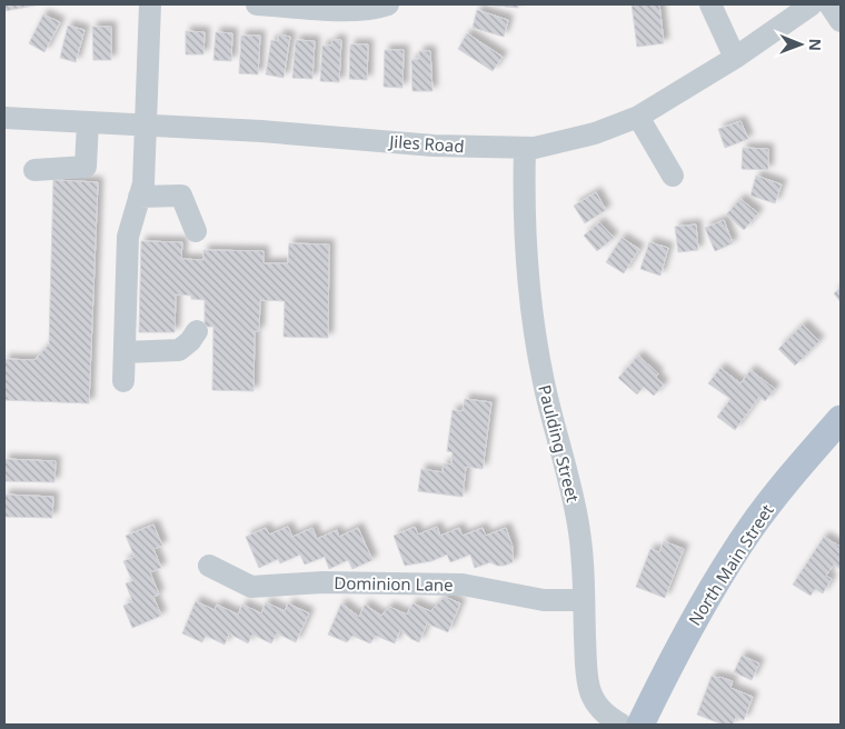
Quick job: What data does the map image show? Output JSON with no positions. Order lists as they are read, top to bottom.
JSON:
{
  "streets": {
    "main road": ["North Main Street"],
    "street": ["Jiles Road", "Paulding Street", "Dominion Lane"]
  },
  "crossings": [
    ["Jiles Road", "Paulding Street"],
    ["Paulding Street", "Dominion Lane"]
  ],
  "north": "right"
}
